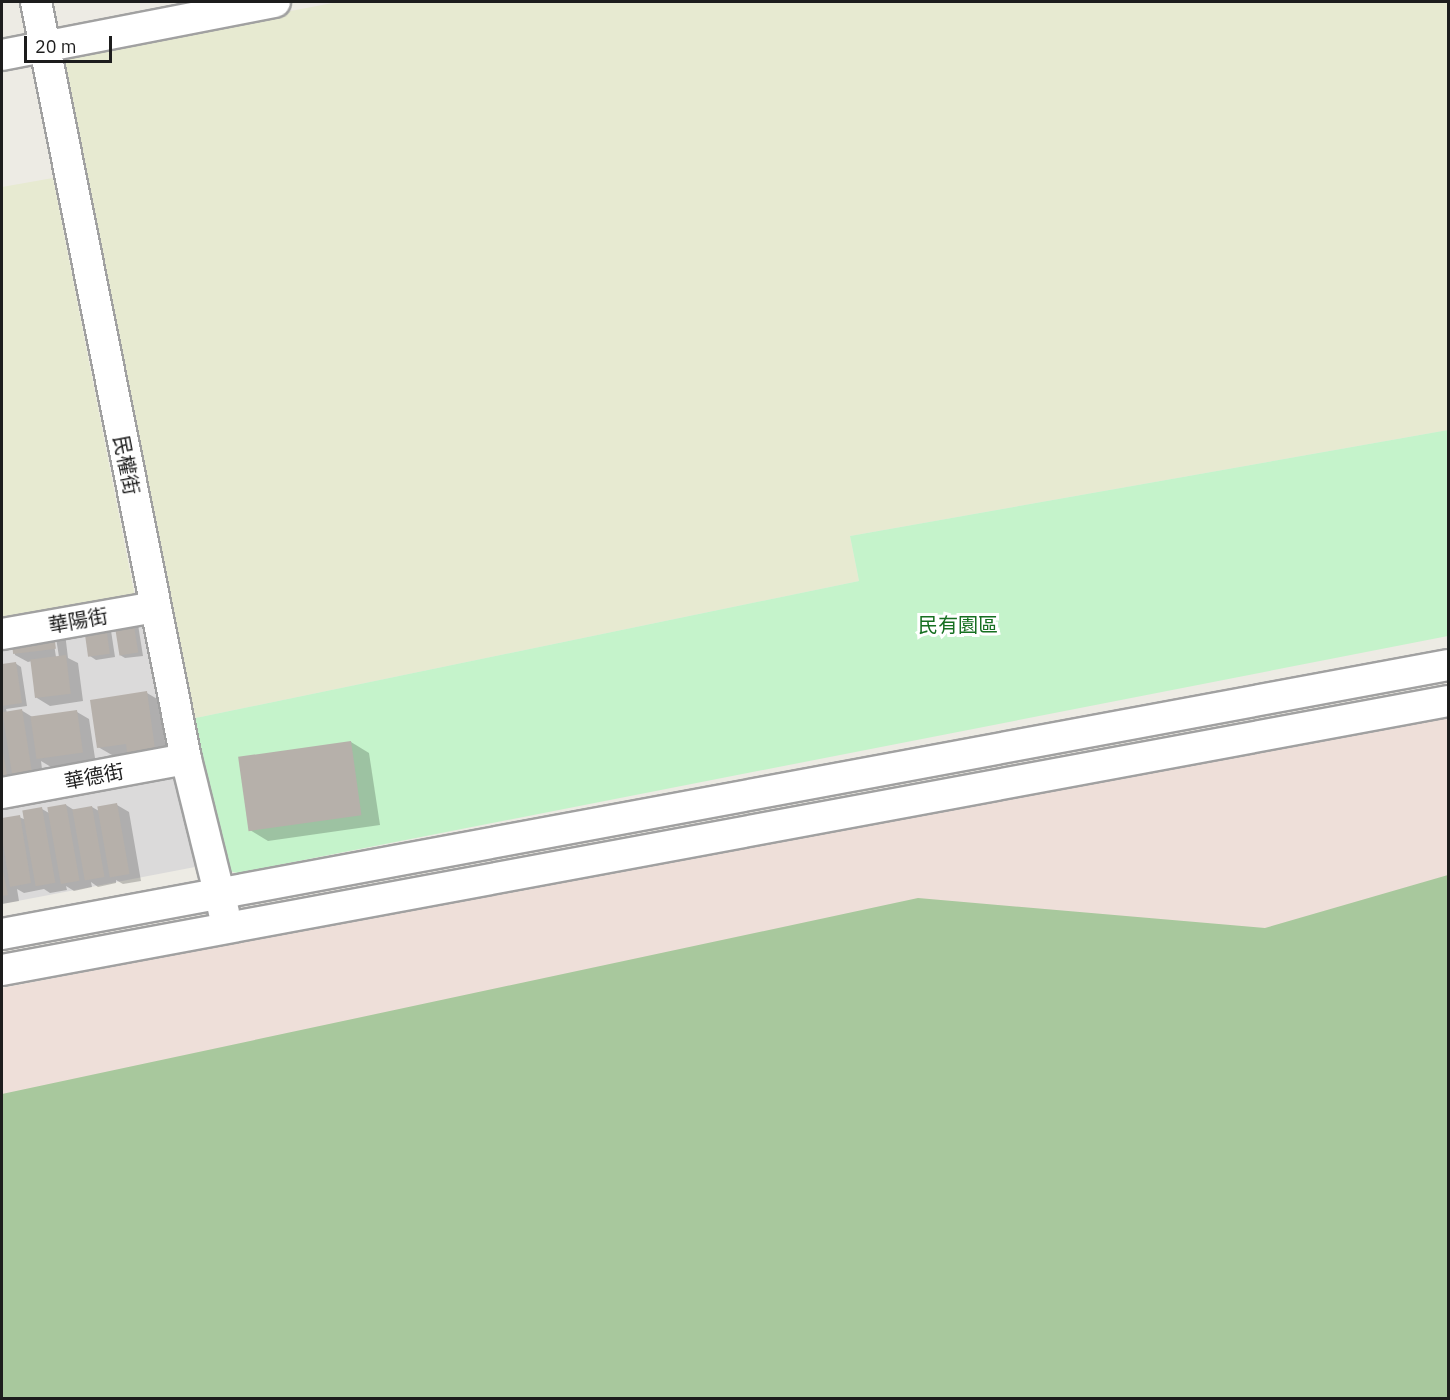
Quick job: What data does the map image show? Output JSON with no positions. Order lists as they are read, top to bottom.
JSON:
{
  "streets": {
    "street": ["民權街", "華陽街", "華德街"]
  },
  "crossings": [
    ["民權街", "華陽街"],
    ["民權街", "華德街"]
  ],
  "parks": ["民有園區"],
  "scale_bar": "20 m"
}
